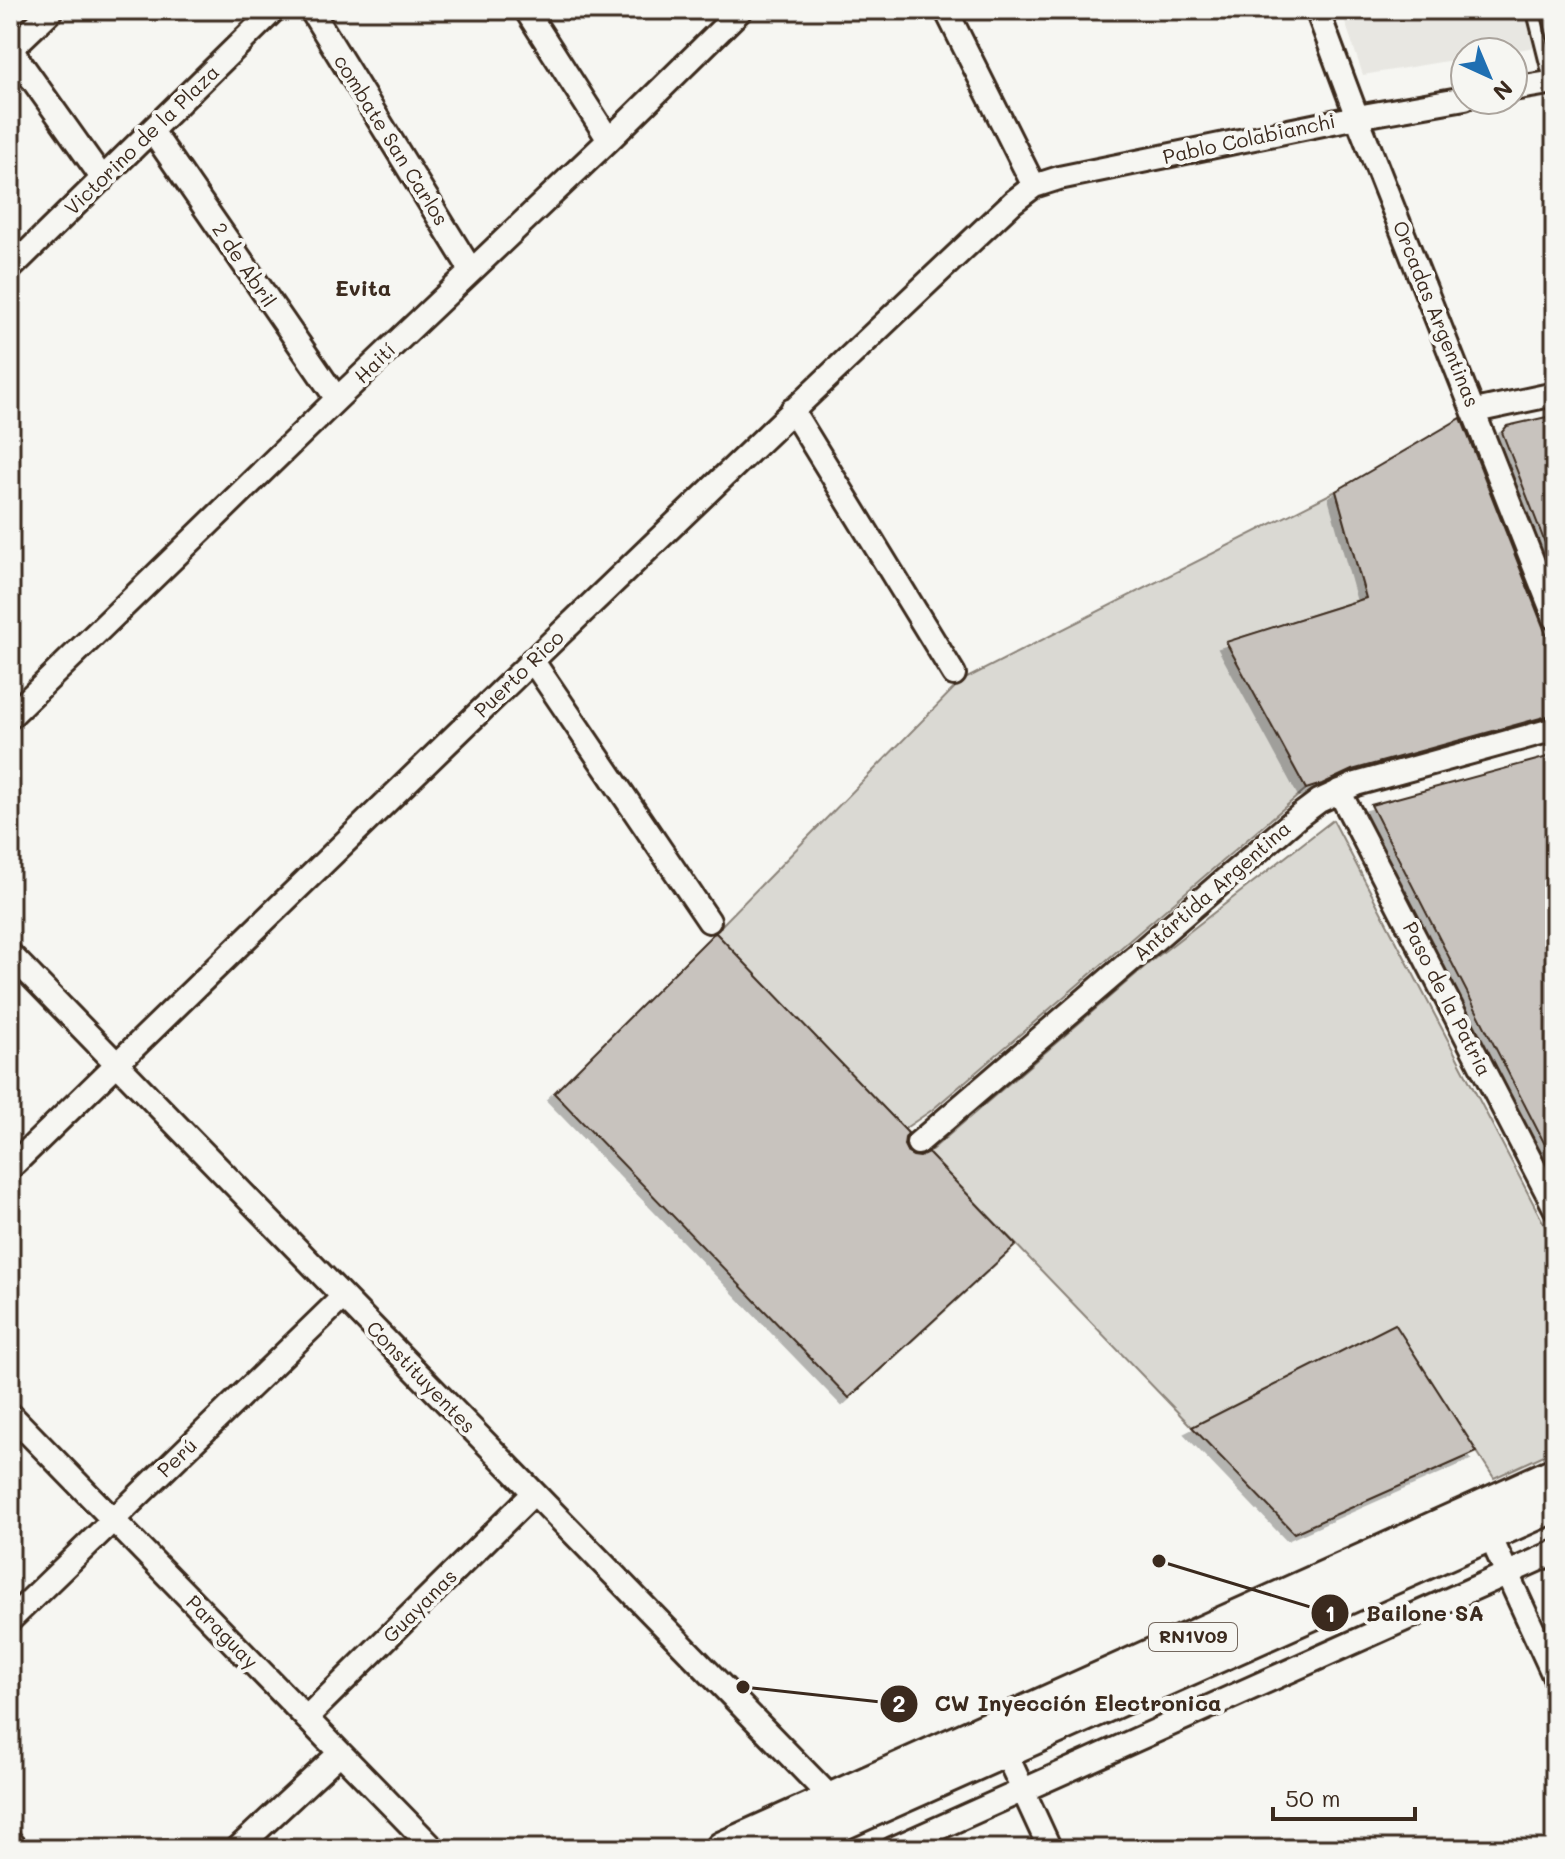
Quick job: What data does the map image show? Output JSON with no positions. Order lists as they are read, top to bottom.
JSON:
{
  "streets": {
    "main road": ["RN1V09"],
    "street": [
      "Pablo Colabianchi",
      "Victorino de la Plaza",
      "combate San Carlos",
      "2 de Abril",
      "Orcadas Argentinas",
      "Haití",
      "Puerto Rico",
      "Antártida Argentina",
      "Paso de la Patria",
      "Constituyentes",
      "Perú",
      "Guayanas",
      "Paraguay"
    ]
  },
  "crossings": [
    ["Pablo Colabianchi", "Orcadas Argentinas"],
    ["Pablo Colabianchi", "Puerto Rico"],
    ["Victorino de la Plaza", "2 de Abril"],
    ["combate San Carlos", "Haití"],
    ["2 de Abril", "Haití"],
    ["Puerto Rico", "Constituyentes"],
    ["Antártida Argentina", "Paso de la Patria"],
    ["Constituyentes", "Perú"],
    ["Constituyentes", "Guayanas"],
    ["Constituyentes", "RN1V09"],
    ["Perú", "Paraguay"],
    ["Guayanas", "Paraguay"]
  ],
  "districts": ["Evita"],
  "places": ["Bailone SA", "CW Inyección Electronica"],
  "scale_bar": "50 m",
  "north": "bottom right"
}
